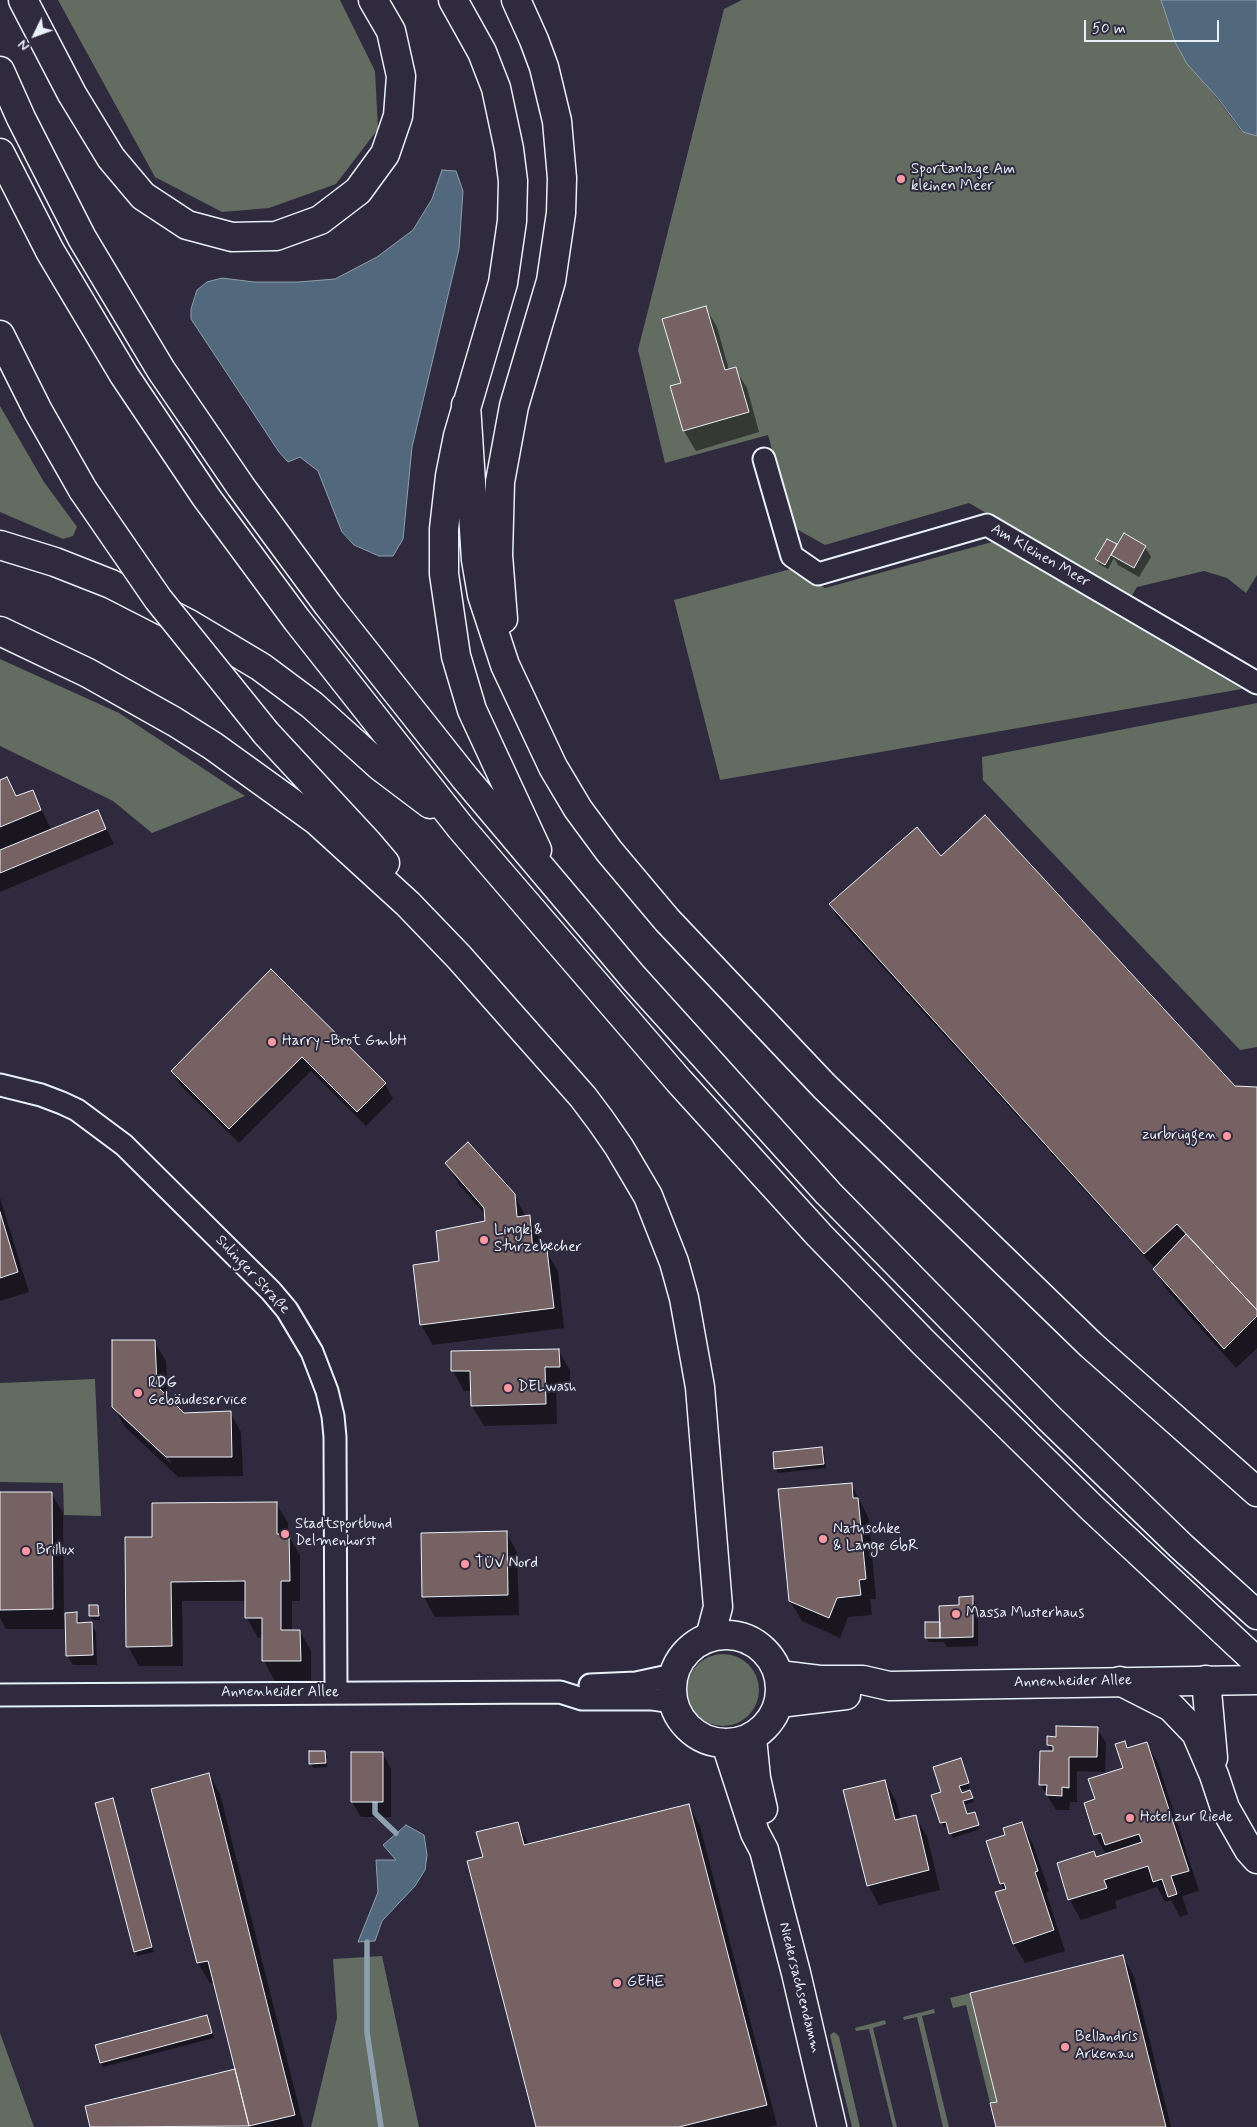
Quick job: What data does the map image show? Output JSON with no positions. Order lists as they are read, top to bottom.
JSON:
{
  "streets": {
    "main road": ["Annenheider Allee", "Niedersachsendamm"],
    "street": ["Am Kleinen Meer", "Sulinger Straße"]
  },
  "crossings": [
    ["Sulinger Straße", "Annenheider Allee"],
    ["Annenheider Allee", "Niedersachsendamm"]
  ],
  "places": [
    "Sportanlage Am kleinen Meer",
    "Harry -Brot GmbH",
    "zurbrüggen",
    "Lingk & Sturzebecher",
    "DELwash",
    "RDG Gebäudeservice",
    "Stadtsportbund Delmenhorst",
    "Natuschke & Lange GbR",
    "Brillux",
    "TÜV Nord",
    "Massa Musterhaus",
    "Hotel zur Riede",
    "GEHE",
    "Bellandris Arkenau"
  ],
  "scale_bar": "50 m",
  "north": "bottom left"
}
